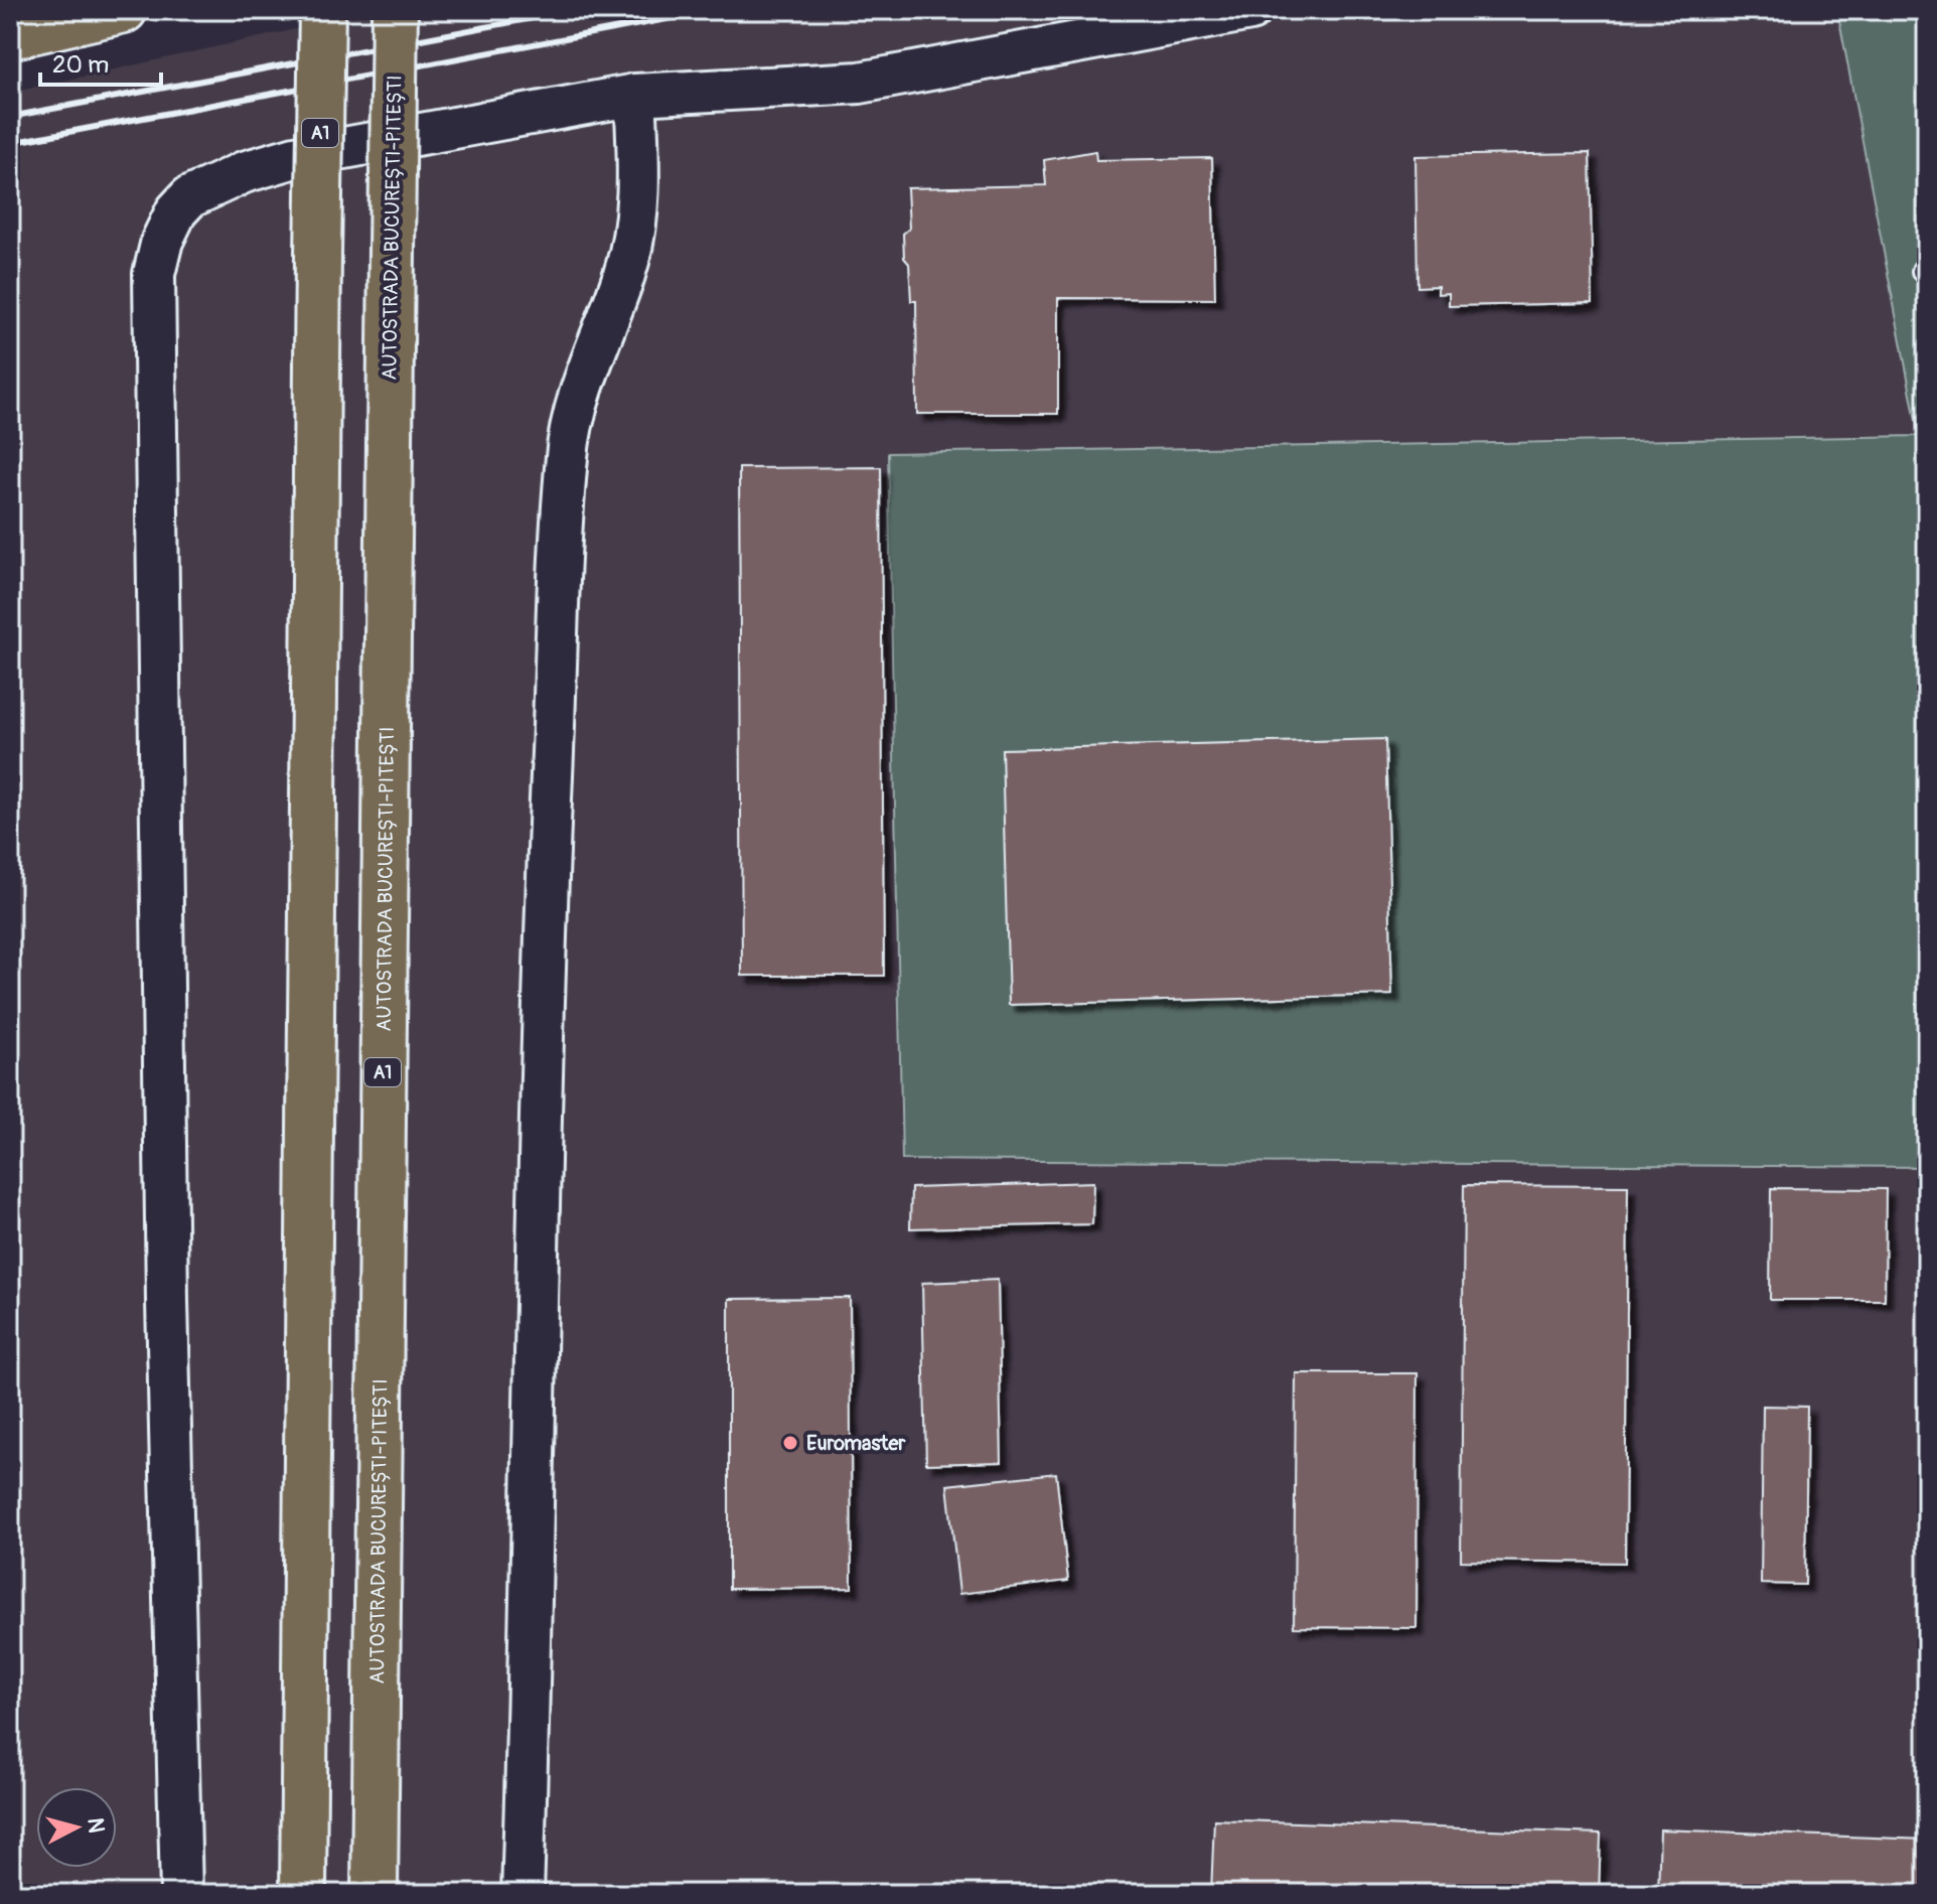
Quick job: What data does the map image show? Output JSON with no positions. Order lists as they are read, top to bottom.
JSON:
{
  "streets": {
    "main road": ["A1", "AUTOSTRADA BUCUREȘTI-PITEȘTI"]
  },
  "places": ["Euromaster"],
  "scale_bar": "20 m",
  "north": "right"
}
